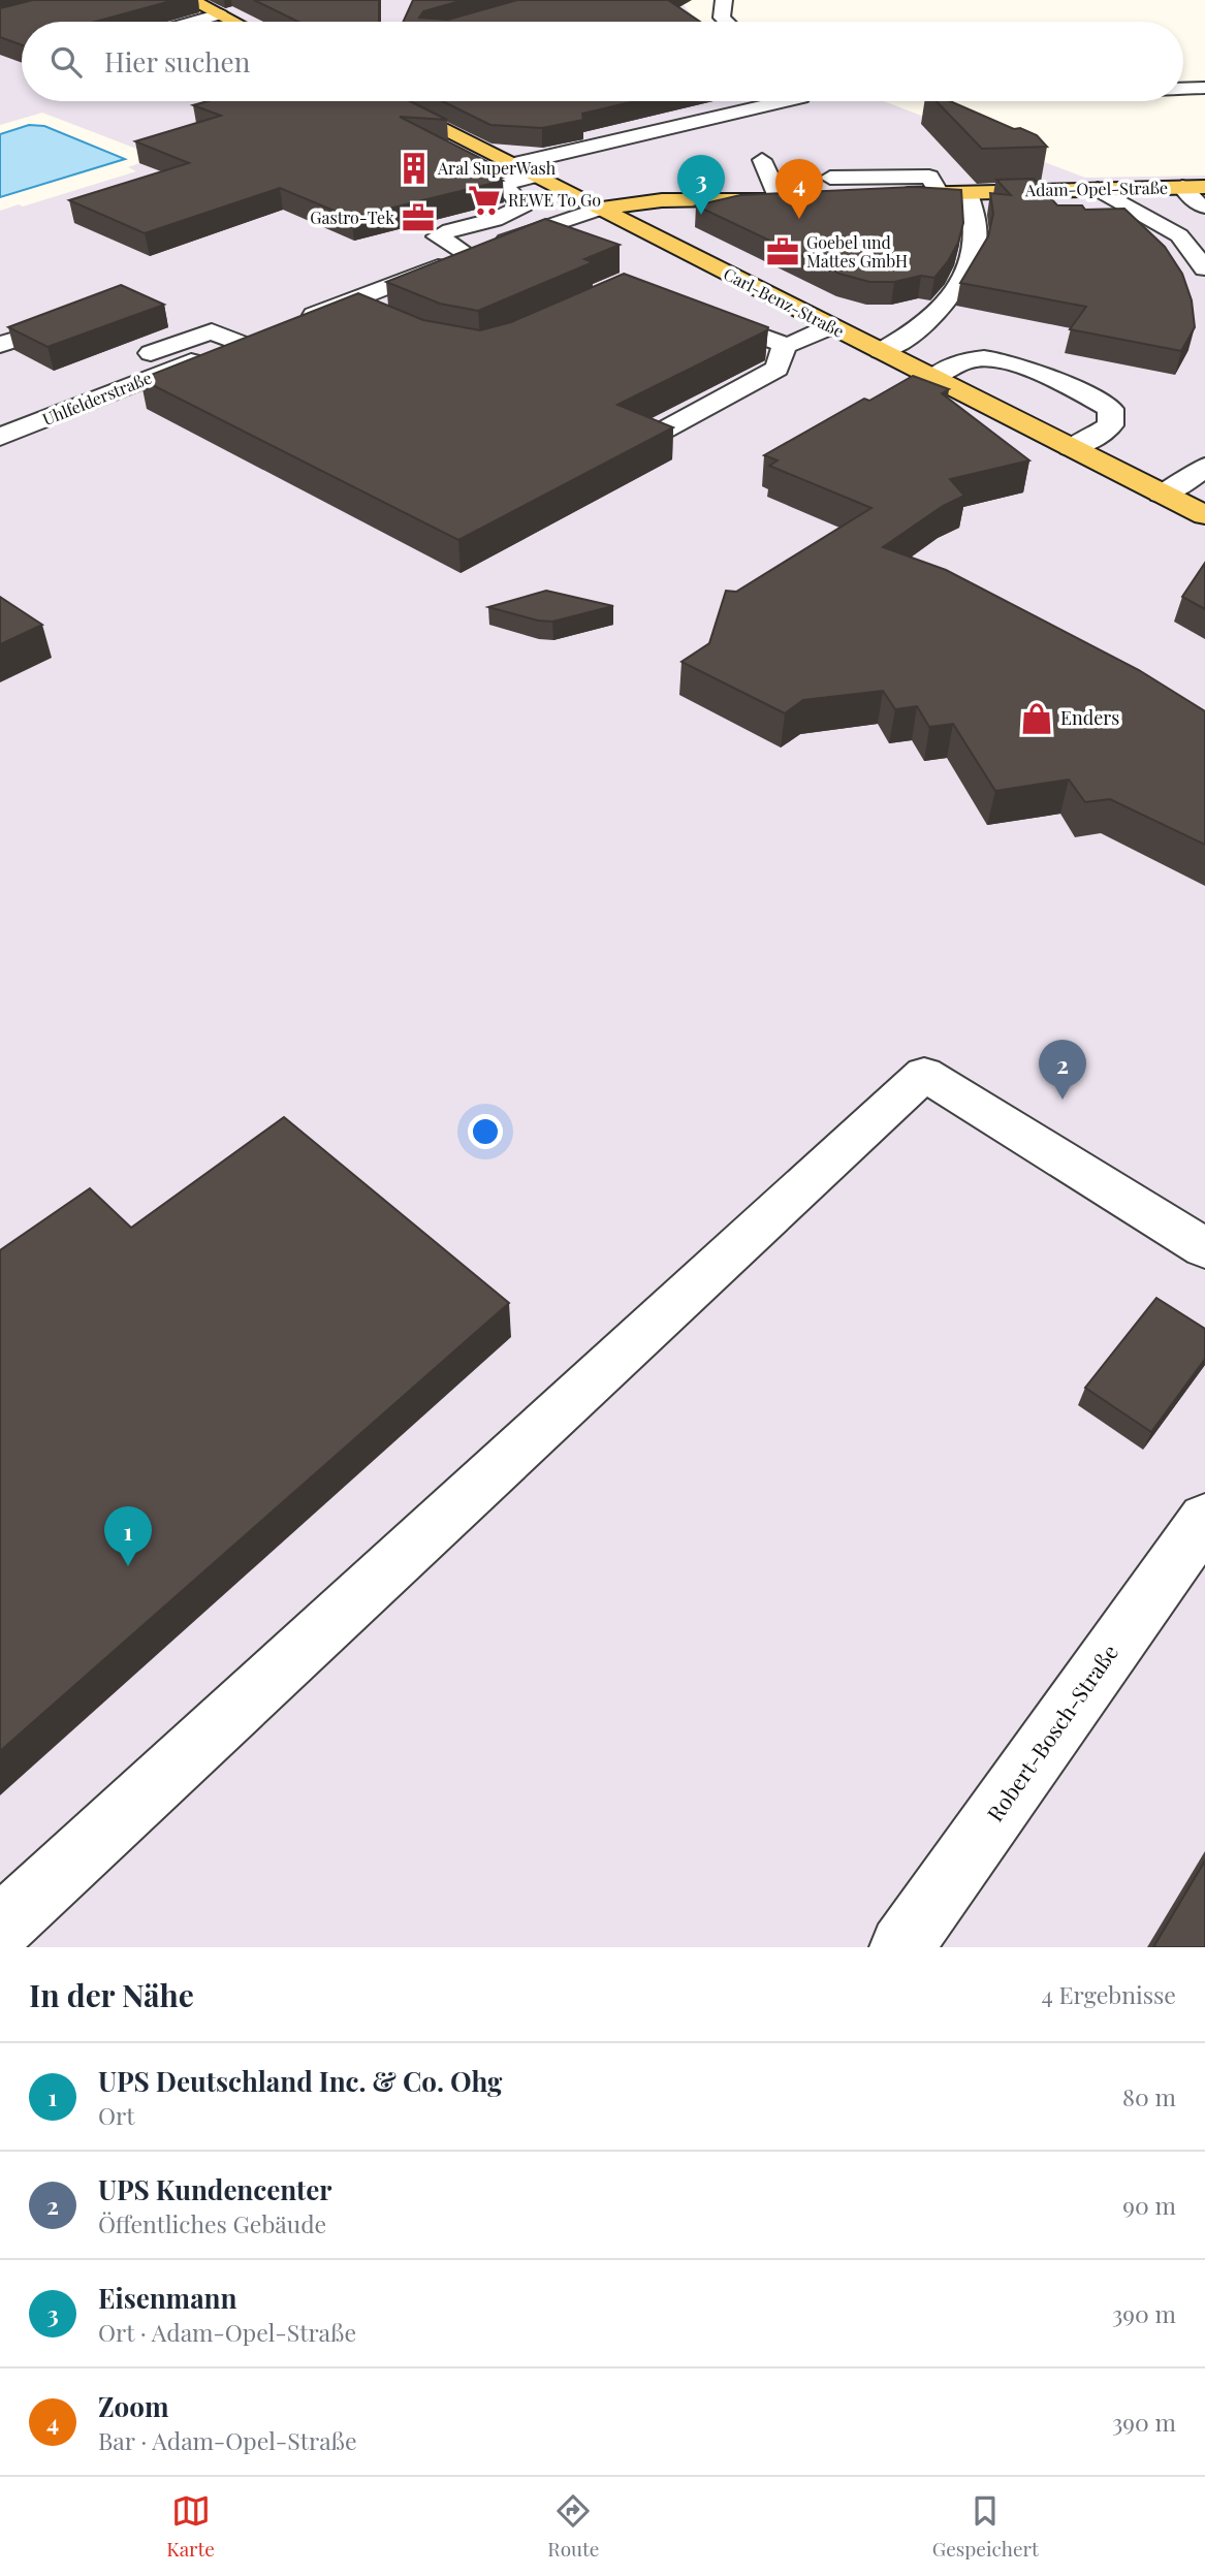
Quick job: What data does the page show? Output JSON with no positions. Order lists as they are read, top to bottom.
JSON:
{
  "streets": {
    "main road": ["Adam-Opel-Straße", "Carl-Benz-Straße"],
    "street": ["Uhlfelderstraße", "Robert-Bosch-Straße"]
  },
  "crossings": [
    ["Adam-Opel-Straße", "Carl-Benz-Straße"]
  ],
  "places": {
    "building": ["Aral SuperWash"],
    "supermarket": ["REWE To Go"],
    "office": ["Gastro-Tek", "Goebel und Mattes GmbH"],
    "shop": ["Enders"]
  },
  "page": {
    "search": "Hier suchen",
    "pins": [
      "3",
      "4",
      "2",
      "1"
    ],
    "heading": ["In der Nähe", "4 Ergebnisse"],
    "list": [
      {
        "mark": "1",
        "name": "UPS Deutschland Inc. & Co. Ohg",
        "note": "Ort",
        "value": "80 m"
      },
      {
        "mark": "2",
        "name": "UPS Kundencenter",
        "note": "Öffentliches Gebäude",
        "value": "90 m"
      },
      {
        "mark": "3",
        "name": "Eisenmann",
        "note": "Ort · Adam-Opel-Straße",
        "value": "390 m"
      },
      {
        "mark": "4",
        "name": "Zoom",
        "note": "Bar · Adam-Opel-Straße",
        "value": "390 m"
      }
    ],
    "nav": ["Karte", "Route", "Gespeichert"]
  }
}
